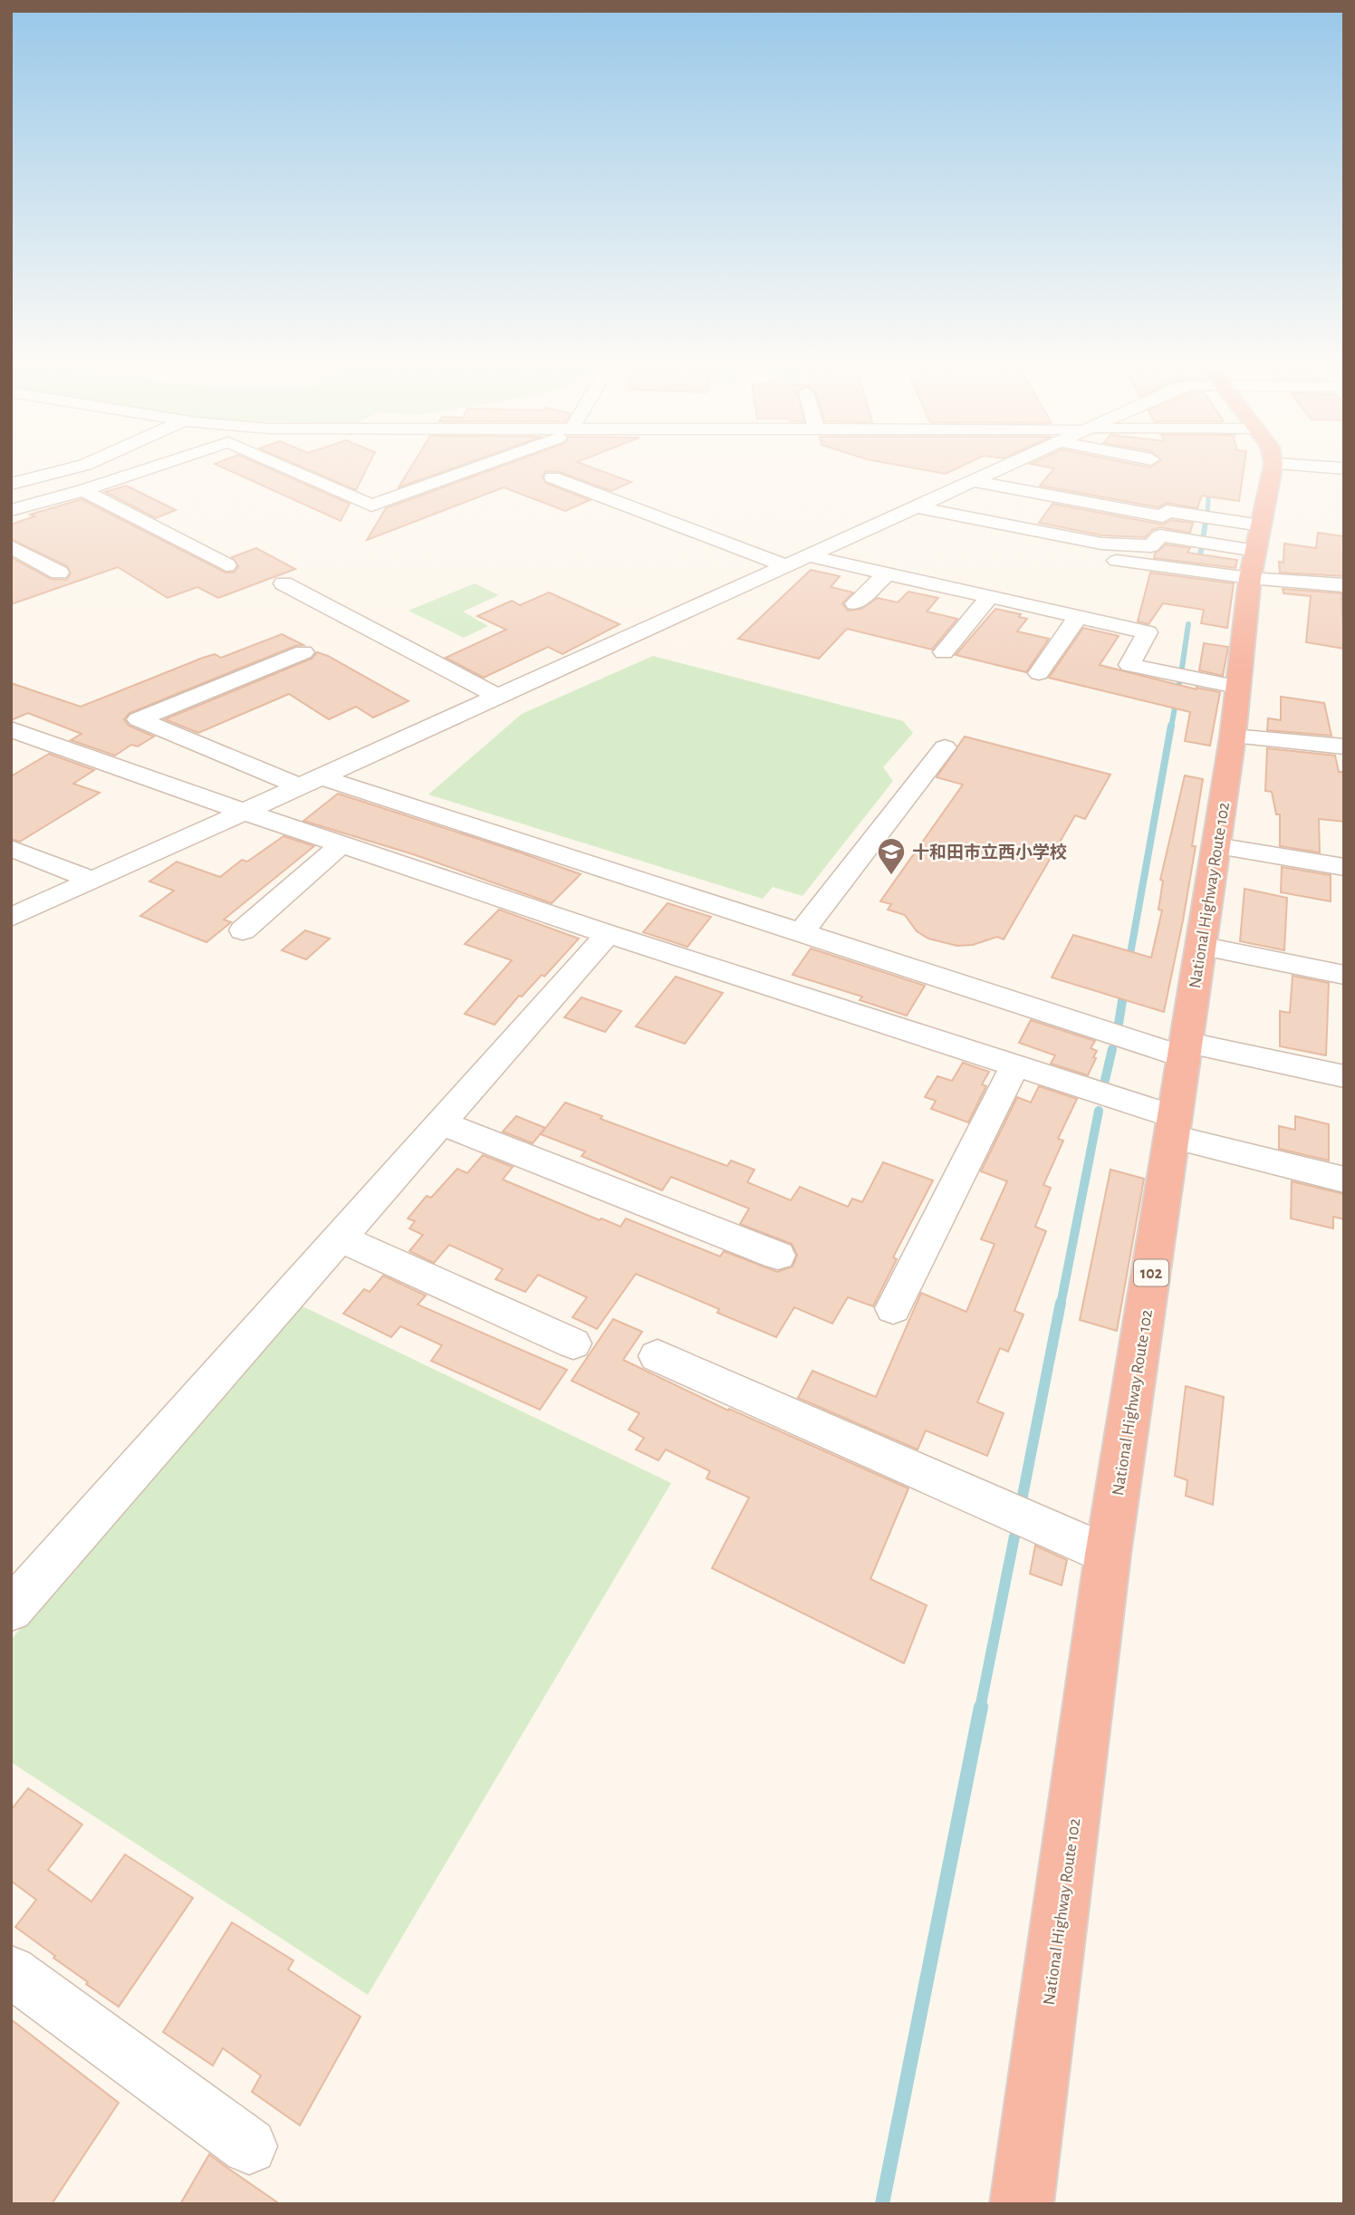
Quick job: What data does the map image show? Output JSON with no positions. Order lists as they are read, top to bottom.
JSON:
{
  "streets": {
    "highway": ["National Highway Route 102", "102"]
  },
  "places": {
    "school or university": ["十和田市立西小学校"]
  }
}
